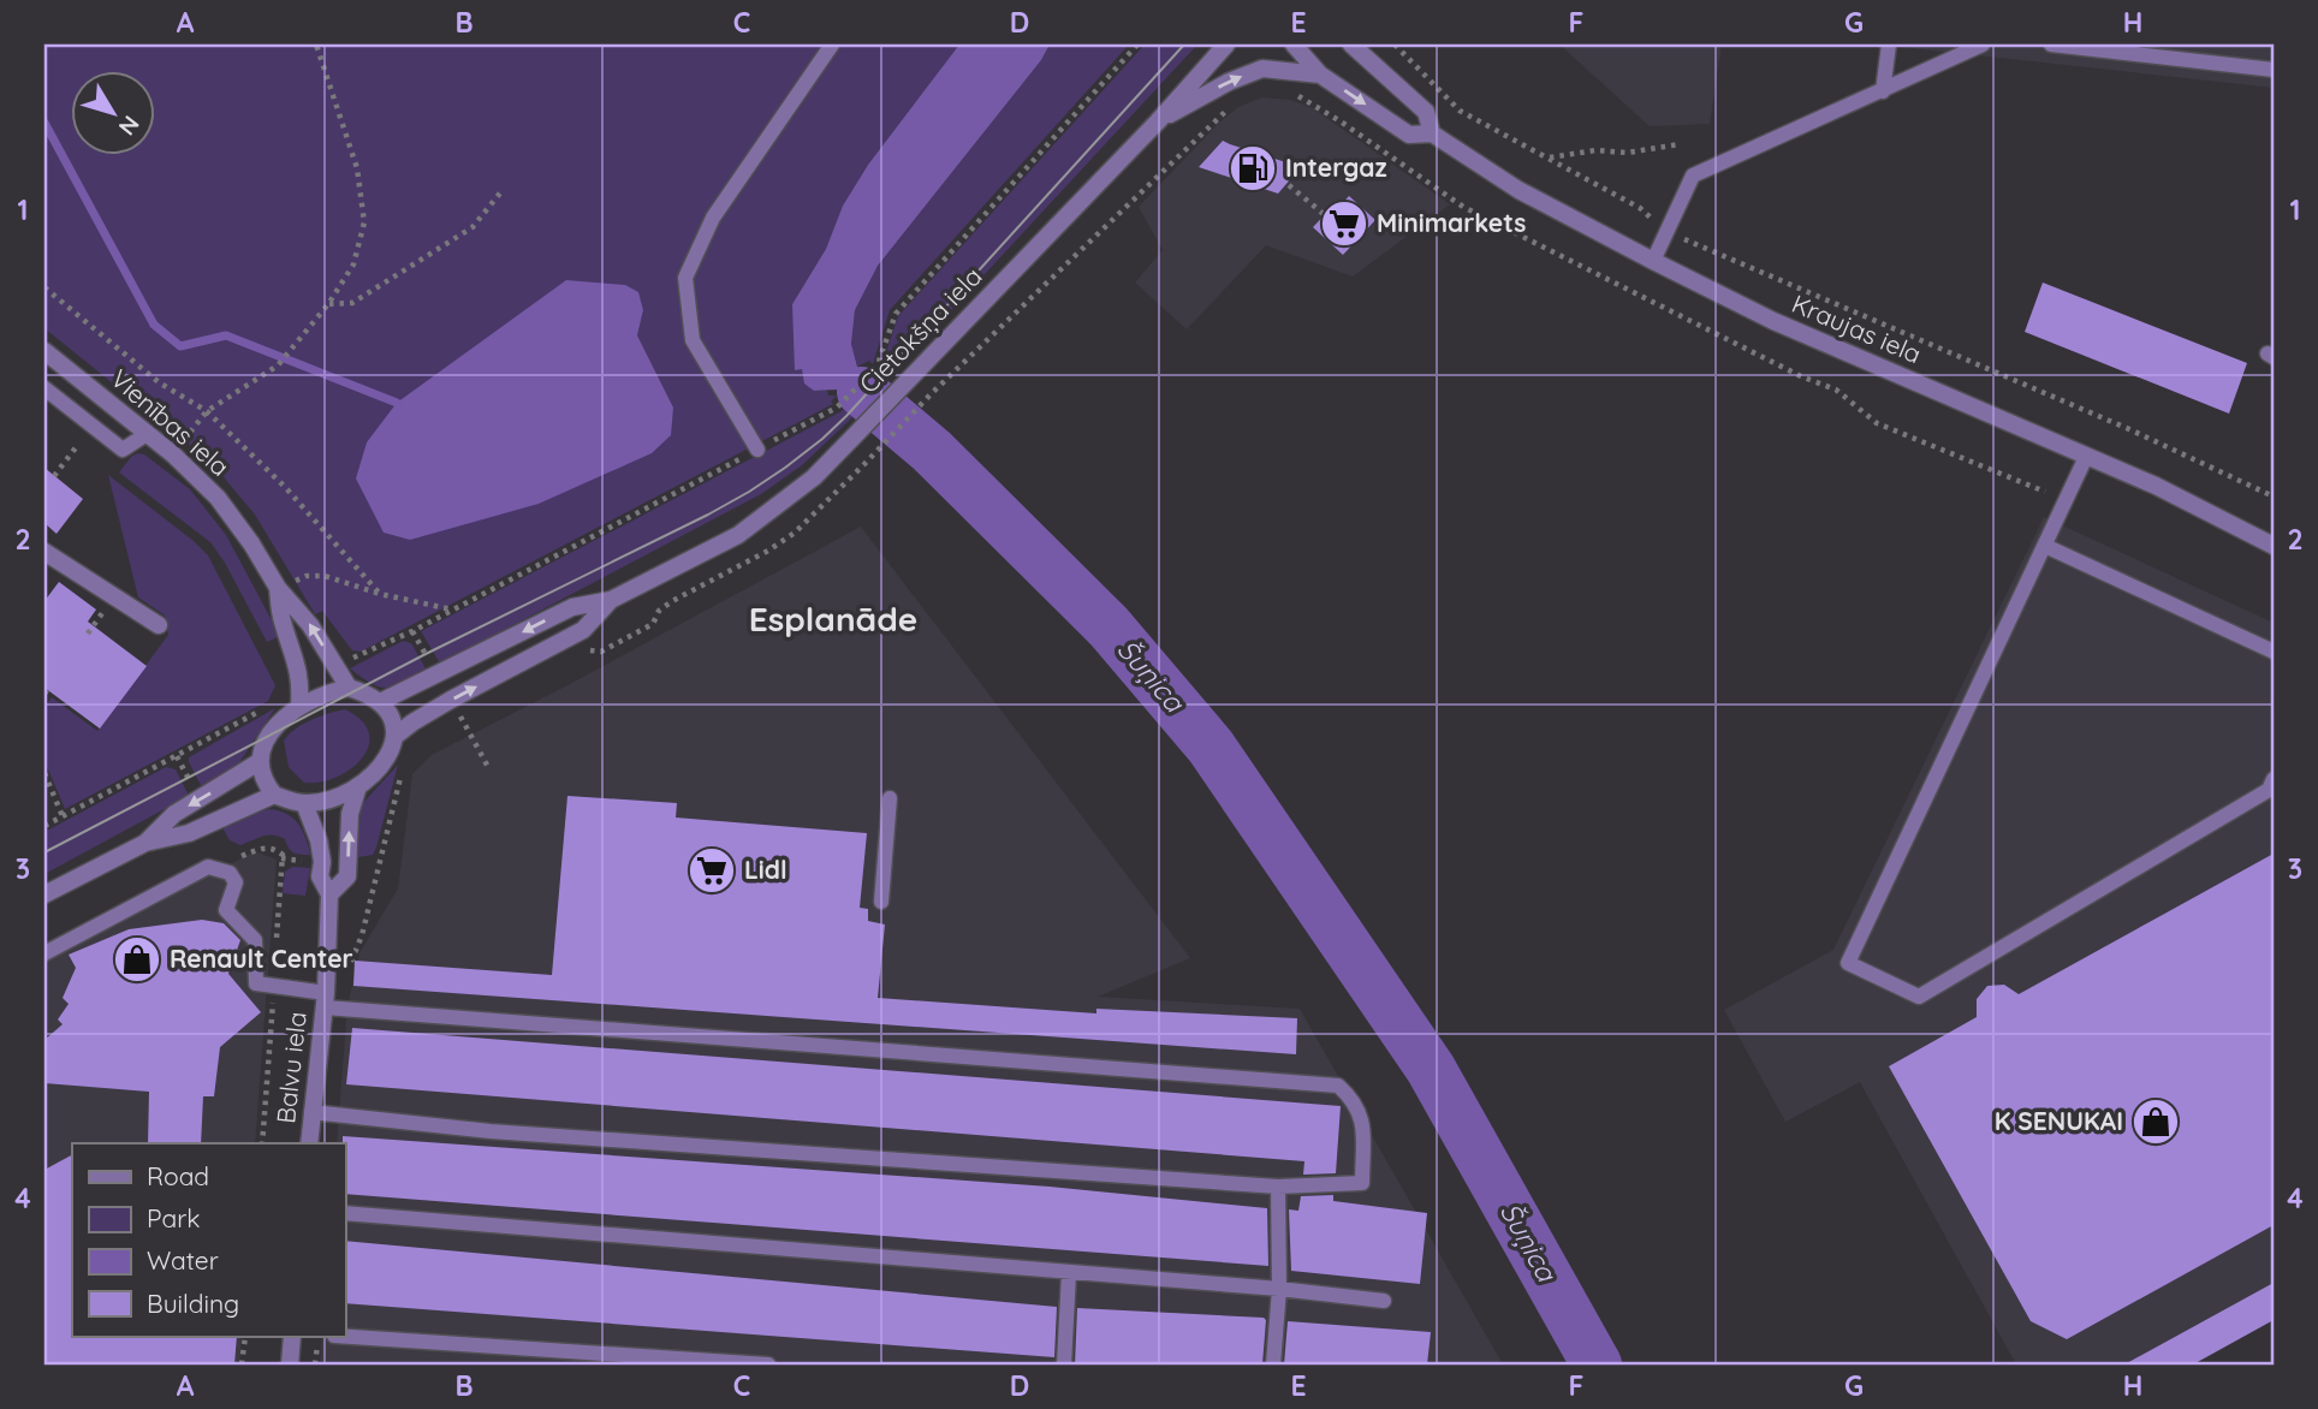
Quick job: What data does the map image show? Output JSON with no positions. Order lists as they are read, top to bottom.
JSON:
{
  "streets": {
    "street": [
      "Kraujas iela",
      "Cietokšņa iela",
      "Vienības iela",
      "Balvu iela"
    ]
  },
  "crossings": [
    ["Cietokšņa iela", "Vienības iela"],
    ["Cietokšņa iela", "Balvu iela"],
    ["Vienības iela", "Balvu iela"]
  ],
  "districts": ["Esplanāde"],
  "water": ["Šuņica"],
  "places": {
    "fuel station": ["Intergaz"],
    "supermarket": ["Minimarkets", "Lidl"],
    "shop": ["Renault Center", "K SENUKAI"]
  },
  "legend": [
    "Road",
    "Park",
    "Water",
    "Building"
  ],
  "north": "bottom right",
  "grid": {
    "columns": [
      "A",
      "B",
      "C",
      "D",
      "E",
      "F",
      "G",
      "H"
    ],
    "rows": [
      "1",
      "2",
      "3",
      "4"
    ]
  }
}
